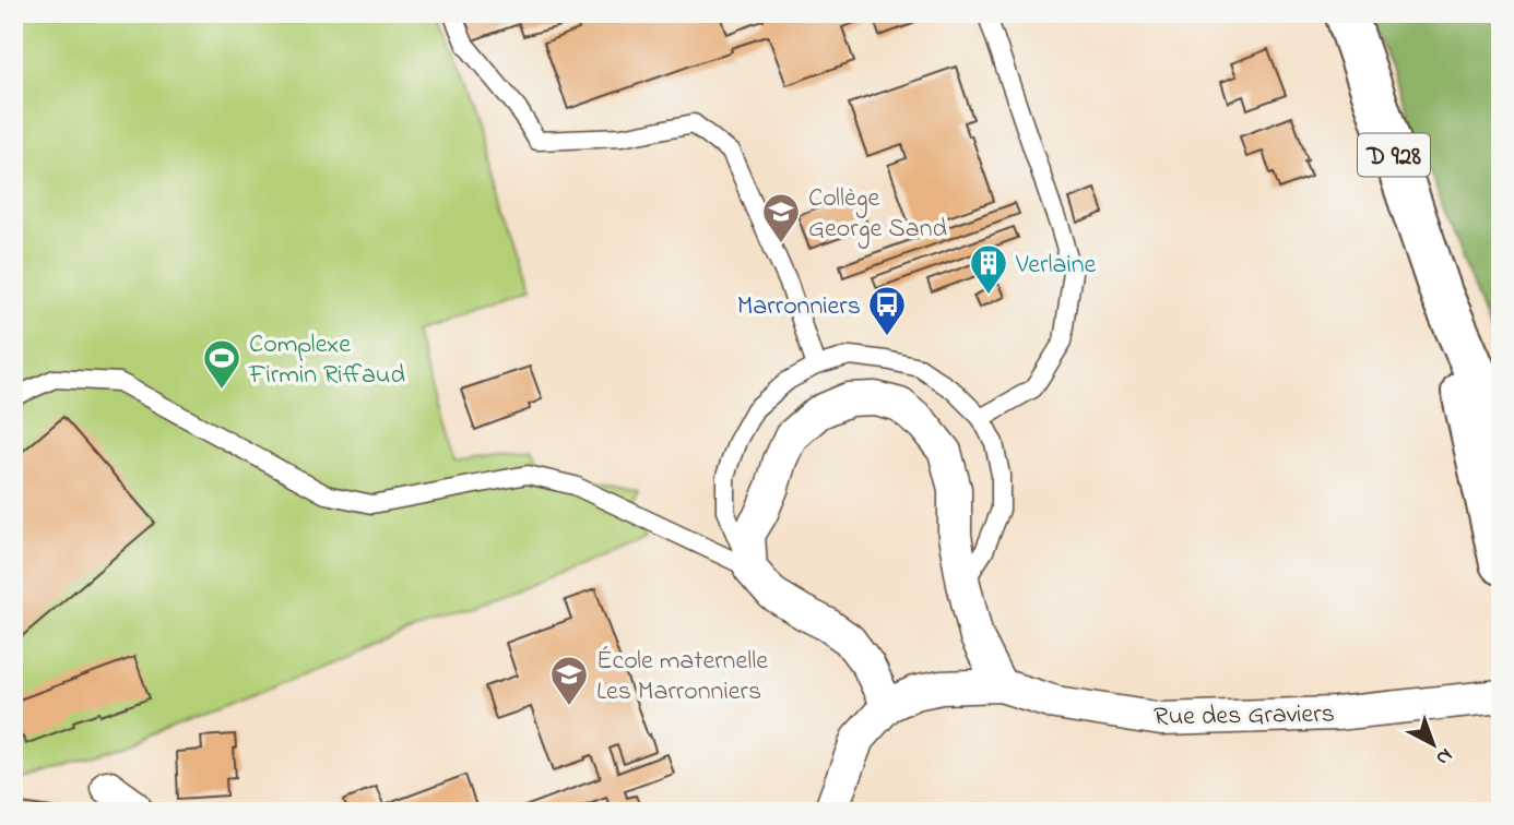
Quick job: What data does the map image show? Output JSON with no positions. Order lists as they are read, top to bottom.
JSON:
{
  "streets": {
    "main road": ["D 928"],
    "street": ["Rue des Graviers"]
  },
  "places": {
    "school or university": ["Collège George Sand", "École maternelle Les Marronniers"],
    "building": ["Verlaine"],
    "bus stop": ["Marronniers"],
    "sports": ["Complexe Firmin Riffaud"]
  },
  "north": "bottom right"
}
